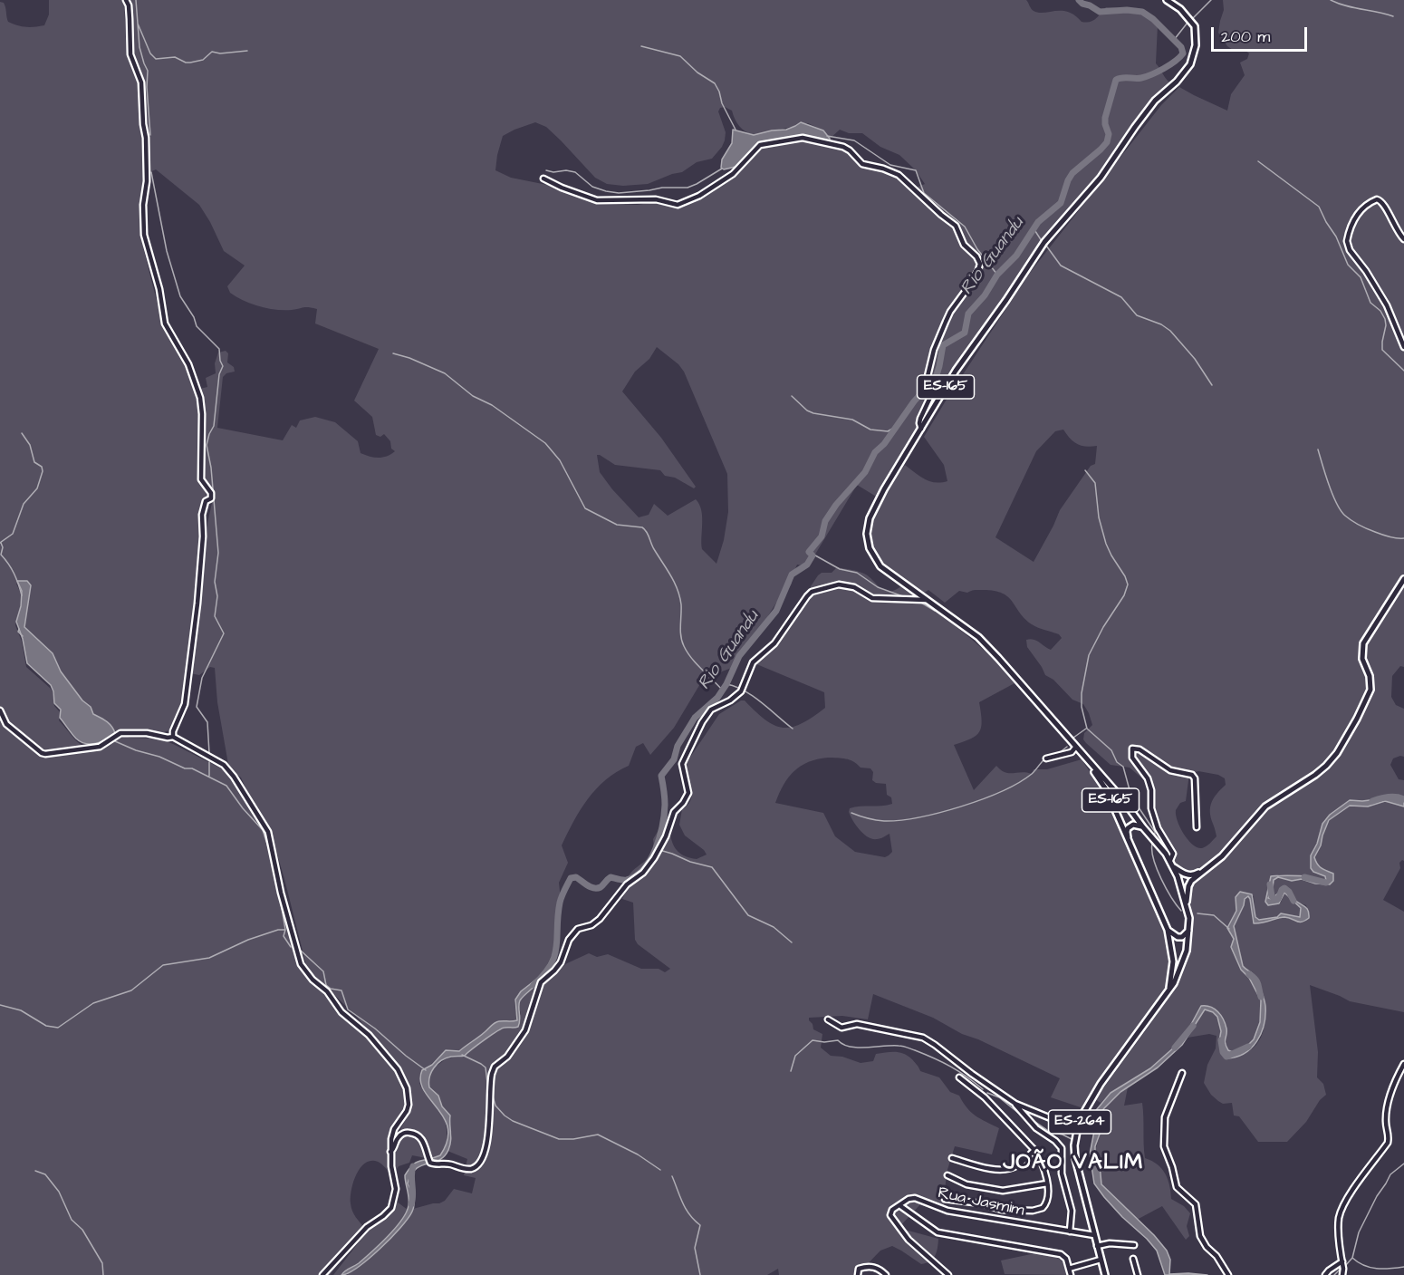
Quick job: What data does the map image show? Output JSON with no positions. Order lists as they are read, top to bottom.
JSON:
{
  "streets": {
    "main road": ["ES-165", "ES-264"],
    "street": ["Rua Jasmim"]
  },
  "crossings": [
    ["ES-165", "ES-264"],
    ["ES-264", "Rua Jasmim"]
  ],
  "districts": ["JOÃO VALIM"],
  "water": ["Rio Guandu"],
  "scale_bar": "200 m"
}
